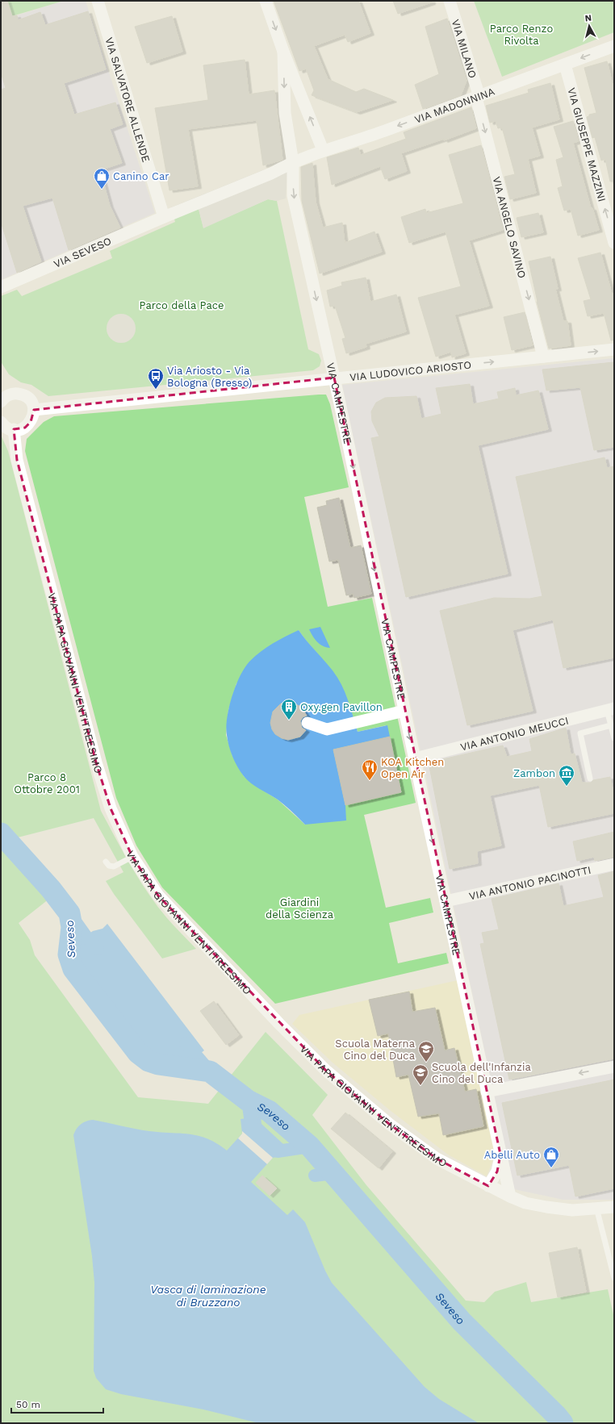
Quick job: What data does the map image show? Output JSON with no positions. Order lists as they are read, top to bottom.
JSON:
{
  "streets": {
    "street": [
      "VIA MILANO",
      "VIA SALVATORE ALLENDE",
      "VIA MADONNINA",
      "VIA GIUSEPPE MAZZINI",
      "VIA ANGELO SAVINO",
      "VIA SEVESO",
      "VIA LUDOVICO ARIOSTO",
      "VIA CAMPESTRE",
      "VIA PAPA GIOVANNI VENTITREESIMO",
      "VIA ANTONIO MEUCCI",
      "VIA ANTONIO PACINOTTI"
    ]
  },
  "crossings": [
    ["VIA MILANO", "VIA MADONNINA"],
    ["VIA MILANO", "VIA ANGELO SAVINO"],
    ["VIA SALVATORE ALLENDE", "VIA SEVESO"],
    ["VIA MADONNINA", "VIA GIUSEPPE MAZZINI"],
    ["VIA MADONNINA", "VIA ANGELO SAVINO"],
    ["VIA MADONNINA", "VIA SEVESO"],
    ["VIA MADONNINA", "VIA CAMPESTRE"],
    ["VIA ANGELO SAVINO", "VIA LUDOVICO ARIOSTO"],
    ["VIA SEVESO", "VIA CAMPESTRE"],
    ["VIA LUDOVICO ARIOSTO", "VIA CAMPESTRE"],
    ["VIA CAMPESTRE", "VIA PAPA GIOVANNI VENTITREESIMO"],
    ["VIA CAMPESTRE", "VIA ANTONIO MEUCCI"],
    ["VIA CAMPESTRE", "VIA ANTONIO PACINOTTI"]
  ],
  "one_way": [
    "VIA MADONNINA",
    "VIA GIUSEPPE MAZZINI",
    "VIA ANGELO SAVINO",
    "VIA LUDOVICO ARIOSTO",
    "VIA CAMPESTRE"
  ],
  "water": ["Seveso", "Vasca di laminazione di Bruzzano"],
  "parks": [
    "Parco Renzo Rivolta",
    "Parco della Pace",
    "Parco 8 Ottobre 2001",
    "Giardini della Scienza"
  ],
  "places": {
    "shop": ["Canino Car", "Abelli Auto"],
    "bus stop": ["Via Ariosto - Via Bologna (Bresso)"],
    "building": ["Oxy.gen Pavillon"],
    "restaurant": ["KOA Kitchen Open Air"],
    "museum": ["Zambon"],
    "school or university": ["Scuola Materna Cino del Duca", "Scuola dell'Infanzia Cino del Duca"]
  },
  "scale_bar": "50 m",
  "north": "top"
}
